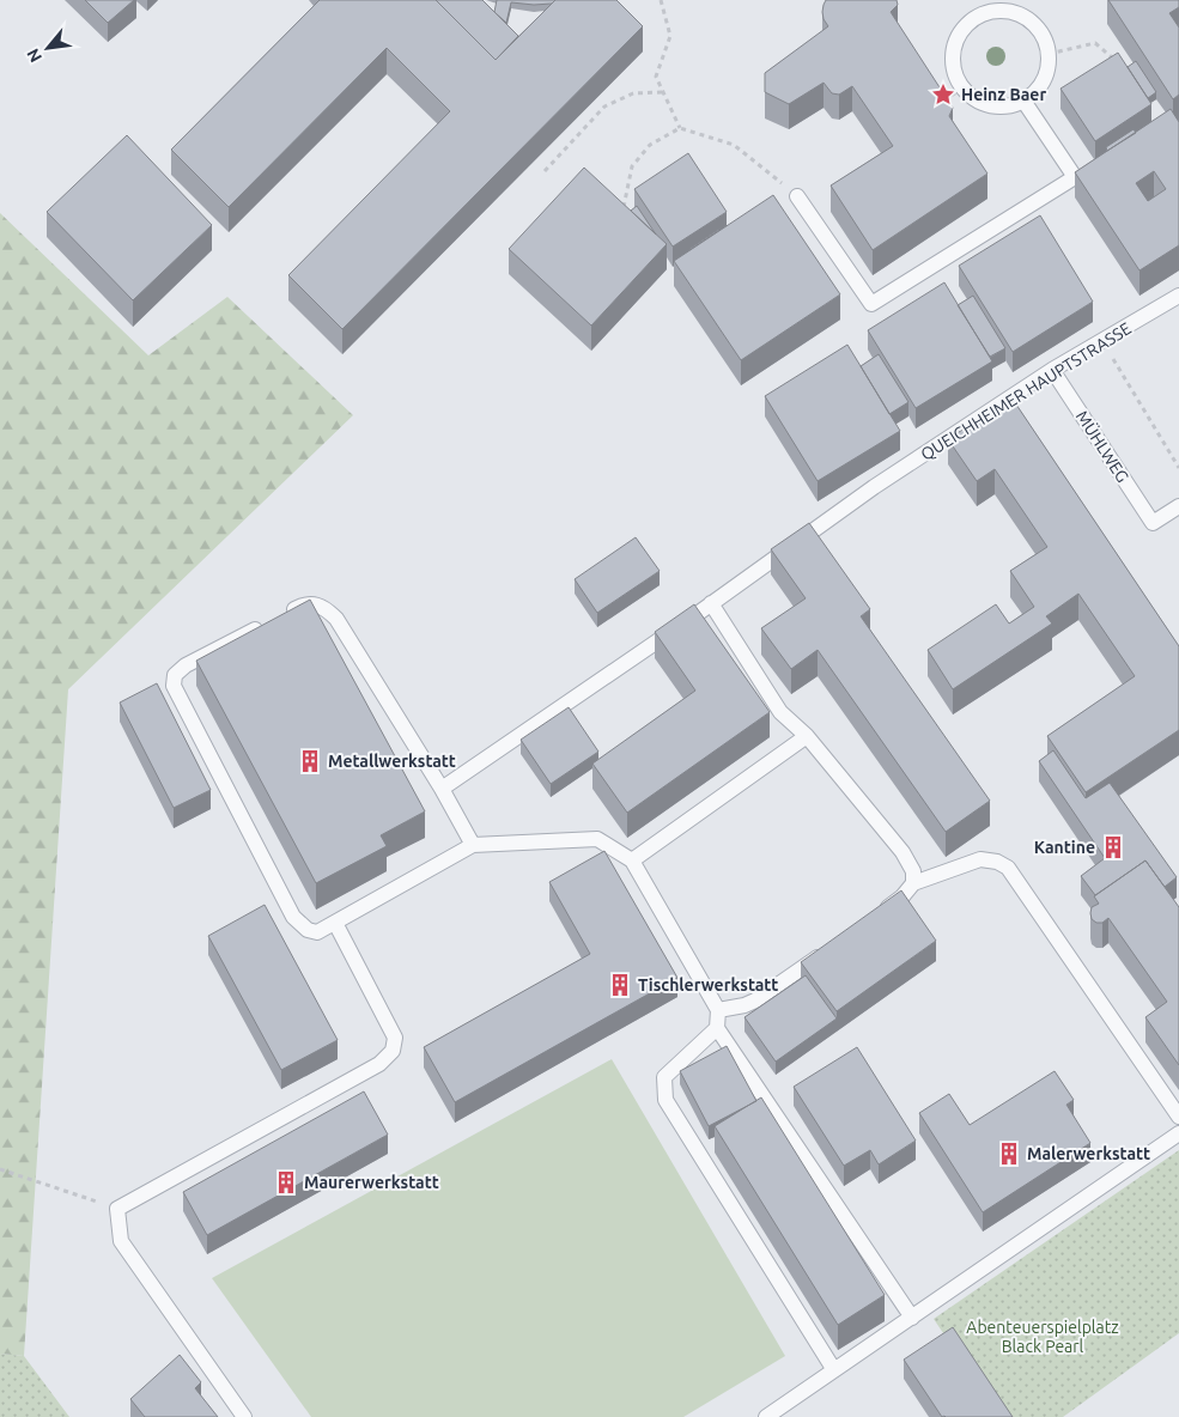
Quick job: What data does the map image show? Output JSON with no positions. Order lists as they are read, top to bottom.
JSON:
{
  "streets": {
    "lane": ["QUEICHHEIMER HAUPTSTRASSE", "MÜHLWEG"]
  },
  "crossings": [
    ["QUEICHHEIMER HAUPTSTRASSE", "MÜHLWEG"]
  ],
  "parks": ["Abenteuerspielplatz Black Pearl"],
  "places": {
    "place": ["Heinz Baer"],
    "building": [
      "Metallwerkstatt",
      "Kantine",
      "Tischlerwerkstatt",
      "Malerwerkstatt",
      "Maurerwerkstatt"
    ]
  },
  "north": "bottom left"
}
